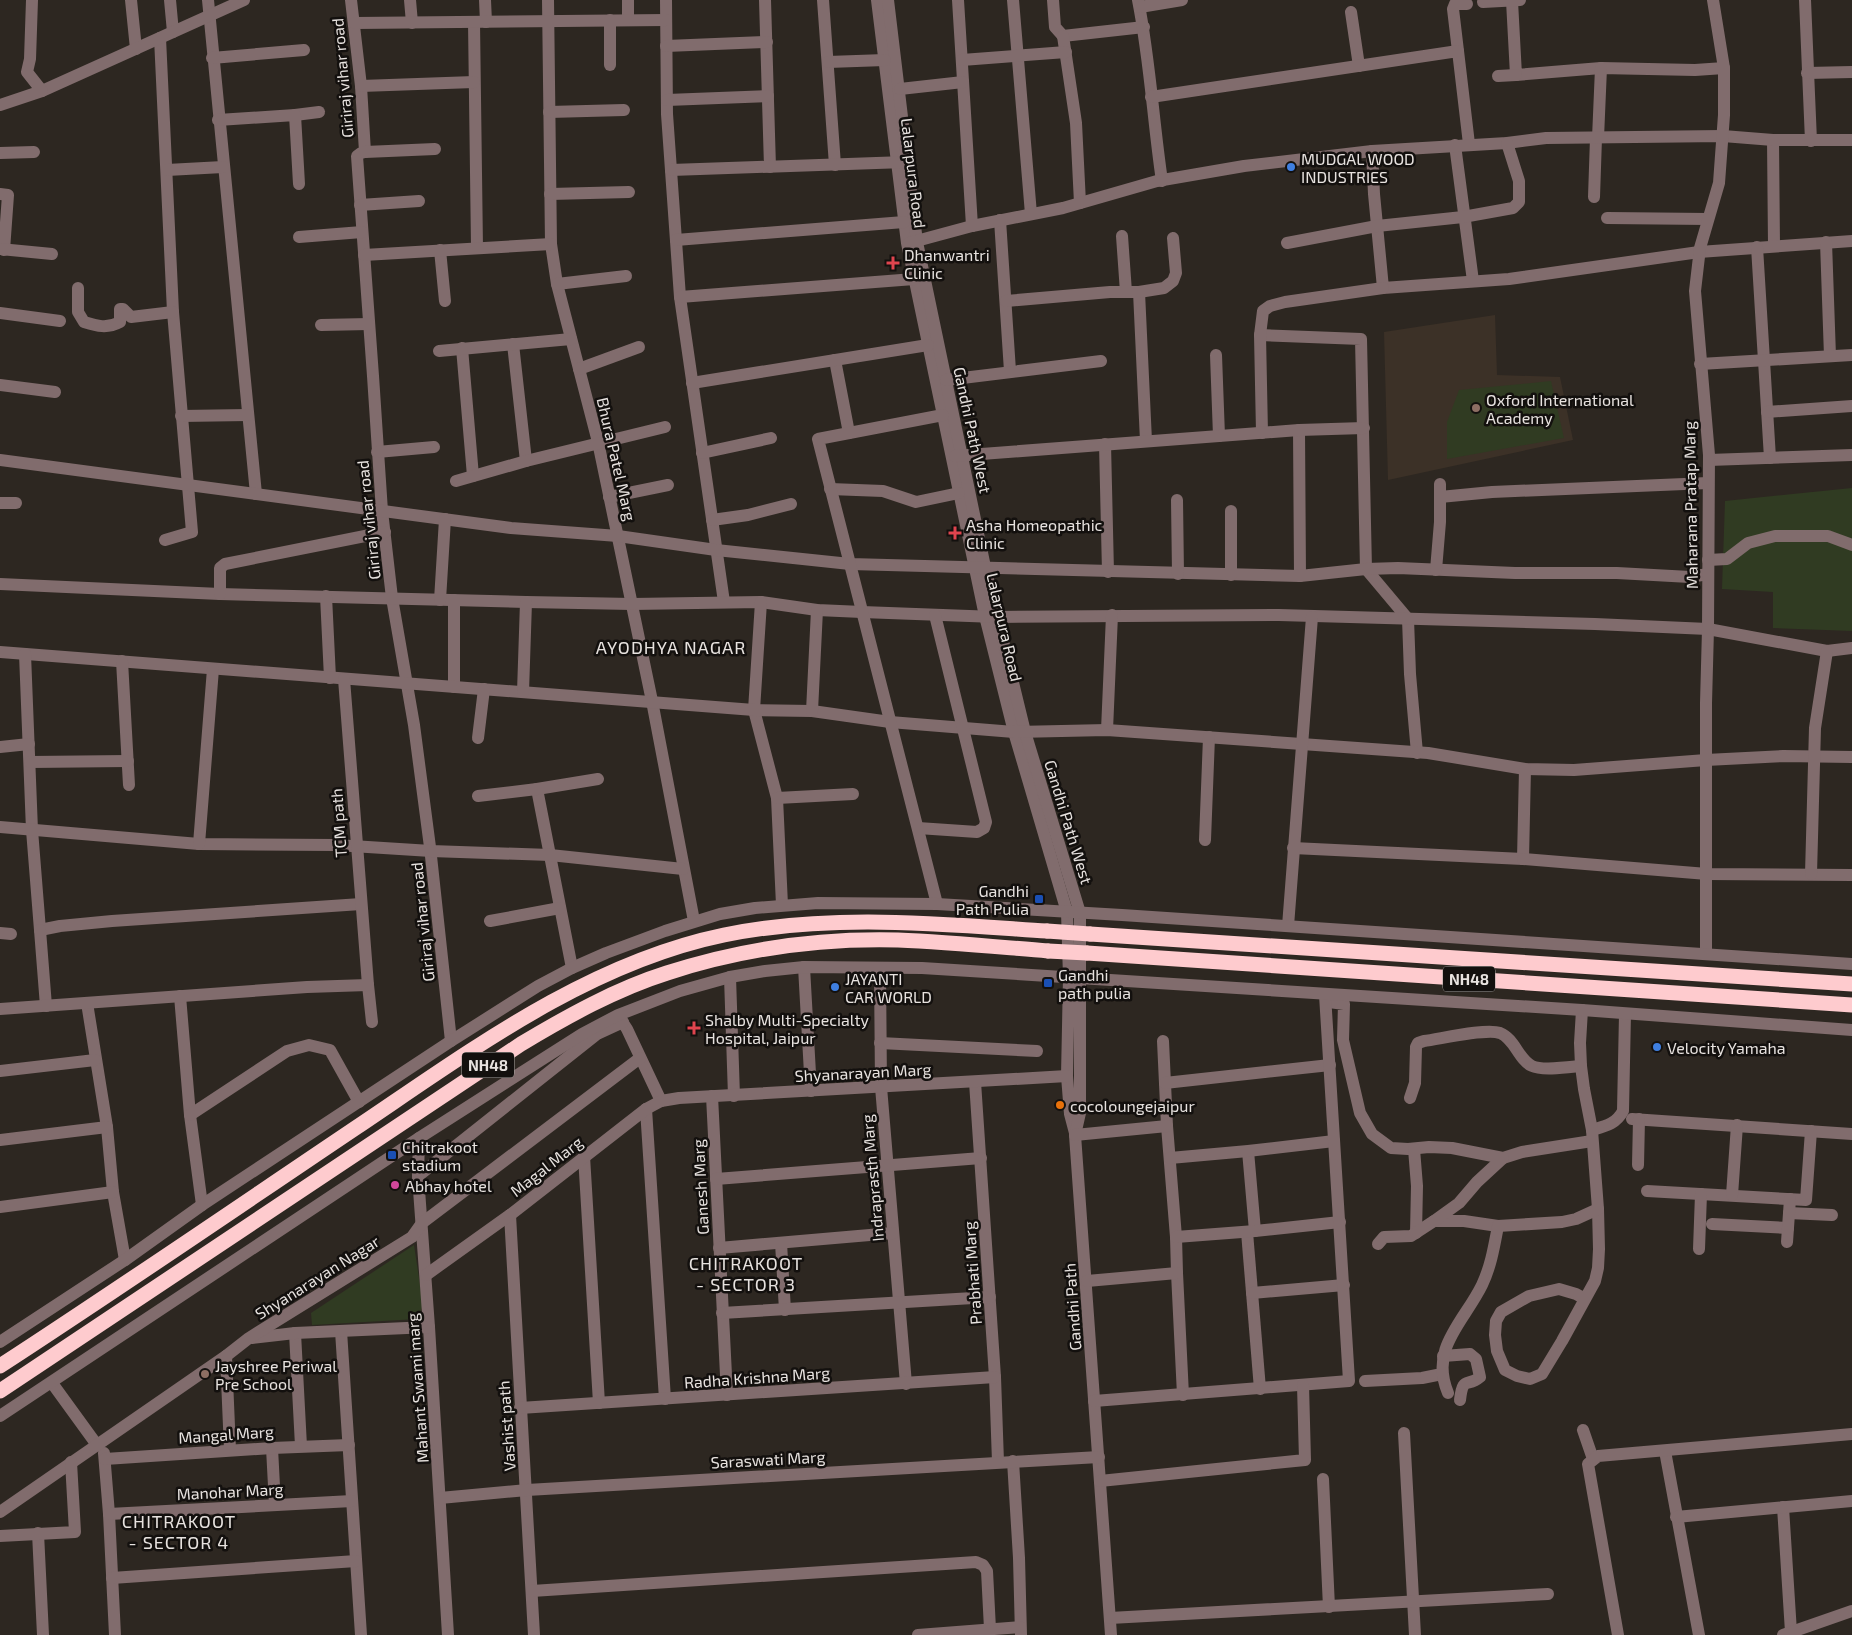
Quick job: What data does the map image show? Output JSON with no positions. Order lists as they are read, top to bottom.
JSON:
{
  "streets": {
    "highway": ["NH48"],
    "street": [
      "Giriraj vihar road",
      "Lalarpura Road",
      "Gandhi Path West",
      "Bhura Patel Marg",
      "Maharana Pratap Marg",
      "TCM path",
      "Shyanarayan Marg",
      "Magal Marg",
      "Indraprasth Marg",
      "Ganesh Marg",
      "Prabhati Marg",
      "Shyanarayan Nagar",
      "Gandhi Path",
      "Radha Krishna Marg",
      "Mahant Swami marg",
      "Vashist path",
      "Mangal Marg",
      "Saraswati Marg",
      "Manohar Marg"
    ]
  },
  "crossings": [
    ["Lalarpura Road", "Gandhi Path West"],
    ["Shyanarayan Marg", "Magal Marg"],
    ["Shyanarayan Marg", "Indraprasth Marg"],
    ["Shyanarayan Marg", "Ganesh Marg"],
    ["Shyanarayan Marg", "Prabhati Marg"],
    ["Magal Marg", "Mahant Swami marg"],
    ["Magal Marg", "Vashist path"],
    ["Indraprasth Marg", "Radha Krishna Marg"],
    ["Ganesh Marg", "Radha Krishna Marg"],
    ["Prabhati Marg", "Radha Krishna Marg"],
    ["Prabhati Marg", "Saraswati Marg"],
    ["Shyanarayan Nagar", "Mahant Swami marg"],
    ["Gandhi Path", "Saraswati Marg"],
    ["Radha Krishna Marg", "Vashist path"],
    ["Mahant Swami marg", "Saraswati Marg"],
    ["Vashist path", "Saraswati Marg"]
  ],
  "districts": ["AYODHYA NAGAR", "CHITRAKOOT - SECTOR 3", "CHITRAKOOT - SECTOR 4"],
  "places": {
    "other": [
      "MUDGAL WOOD INDUSTRIES",
      "Oxford International Academy",
      "JAYANTI CAR WORLD",
      "Velocity Yamaha",
      "cocoloungejaipur",
      "Abhay hotel",
      "Jayshree Periwal Pre School"
    ],
    "health": ["Dhanwantri Clinic", "Asha Homeopathic Clinic", "Shalby Multi-Specialty Hospital, Jaipur"],
    "transit": ["Gandhi Path Pulia", "Gandhi path pulia", "Chitrakoot stadium"]
  }
}
